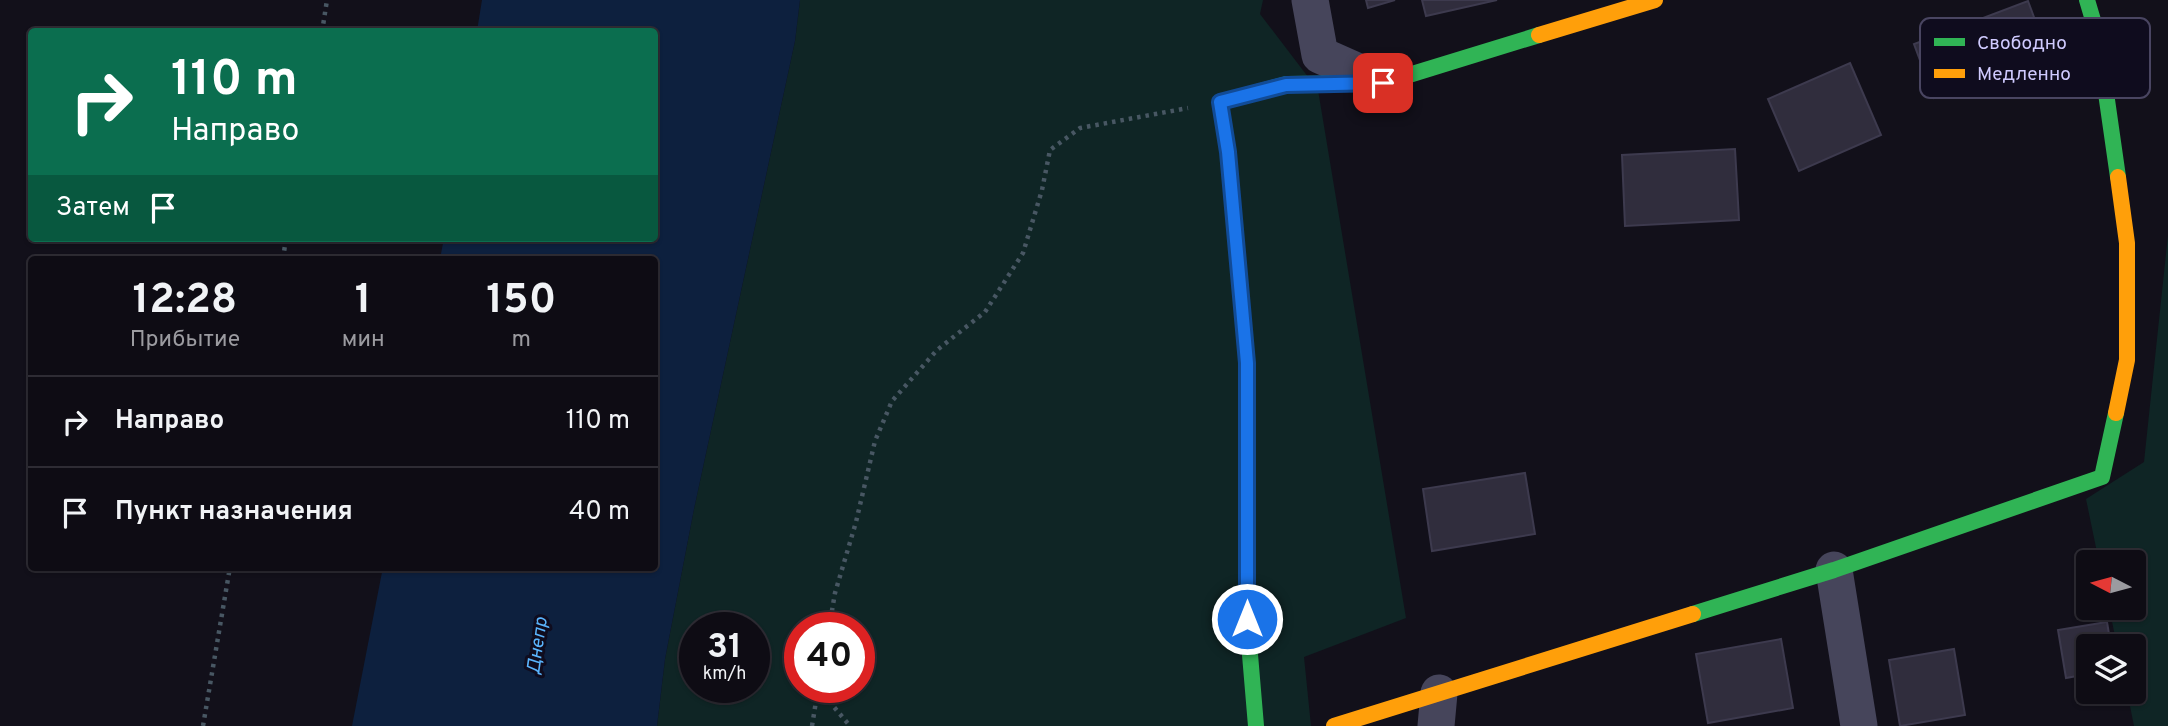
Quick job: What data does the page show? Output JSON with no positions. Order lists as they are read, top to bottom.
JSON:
{
  "water": ["Днепр"],
  "legend": ["Свободно", "Медленно"],
  "north": "left",
  "page": {
    "turn": ["110 m", "Направо"],
    "then": "Затем",
    "eta": [
      "12:28",
      "Прибытие",
      "1",
      "мин",
      "150",
      "m"
    ],
    "list": [
      {
        "name": "Направо",
        "value": "110 m"
      },
      {
        "name": "Пункт назначения",
        "value": "40 m"
      }
    ],
    "speed": "31 km/h",
    "limit": "40"
  }
}
